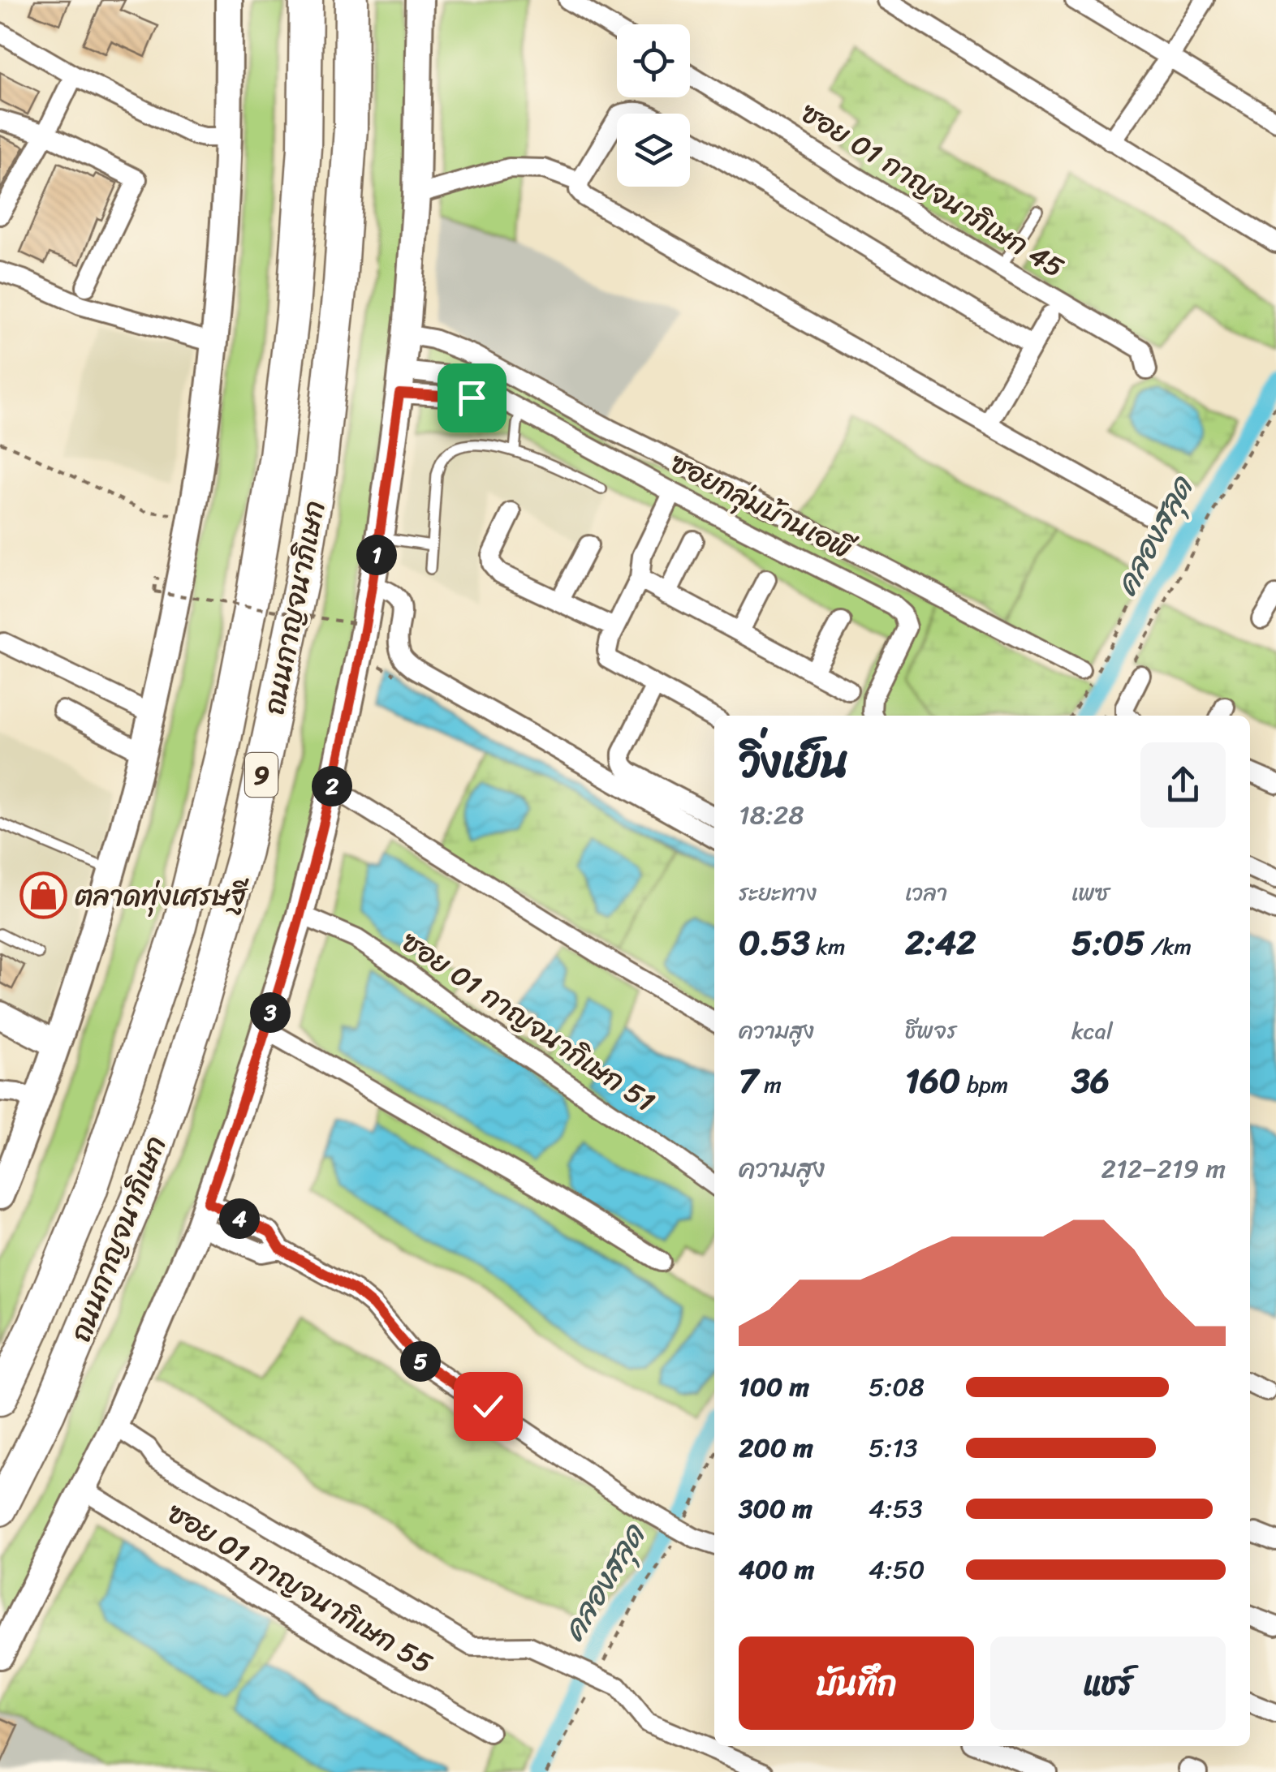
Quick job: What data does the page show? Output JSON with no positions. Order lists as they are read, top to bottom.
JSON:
{
  "streets": {
    "highway": ["ถนนกาญจนาภิเษก", "9"],
    "street": [
      "ซอย 01 กาญจนาภิเษก 45",
      "ซอยกลุ่มบ้านเอพี",
      "ซอย 01 กาญจนากิเษก 51",
      "ซอย 01 กาญจนากิเษก 55"
    ]
  },
  "water": ["คลองสลุด"],
  "places": {
    "shop": ["ตลาดทุ่งเศรษฐี"]
  },
  "page": {
    "pins": [
      "1",
      "2",
      "3",
      "4",
      "5"
    ],
    "heading": ["วิ่งเย็น", "18:28"],
    "stats": [
      ["ระยะทาง", "0.53 km"],
      ["เวลา", "2:42"],
      ["เพซ", "5:05 /km"],
      ["ความสูง", "7 m"],
      ["ชีพจร", "160 bpm"],
      ["kcal", "36"]
    ],
    "chart": ["ความสูง", "212–219 m"],
    "list": [
      {
        "name": "100 m",
        "note": "5:08"
      },
      {
        "name": "200 m",
        "note": "5:13"
      },
      {
        "name": "300 m",
        "note": "4:53"
      },
      {
        "name": "400 m",
        "note": "4:50"
      }
    ],
    "buttons": ["บันทึก", "แชร์"]
  }
}
